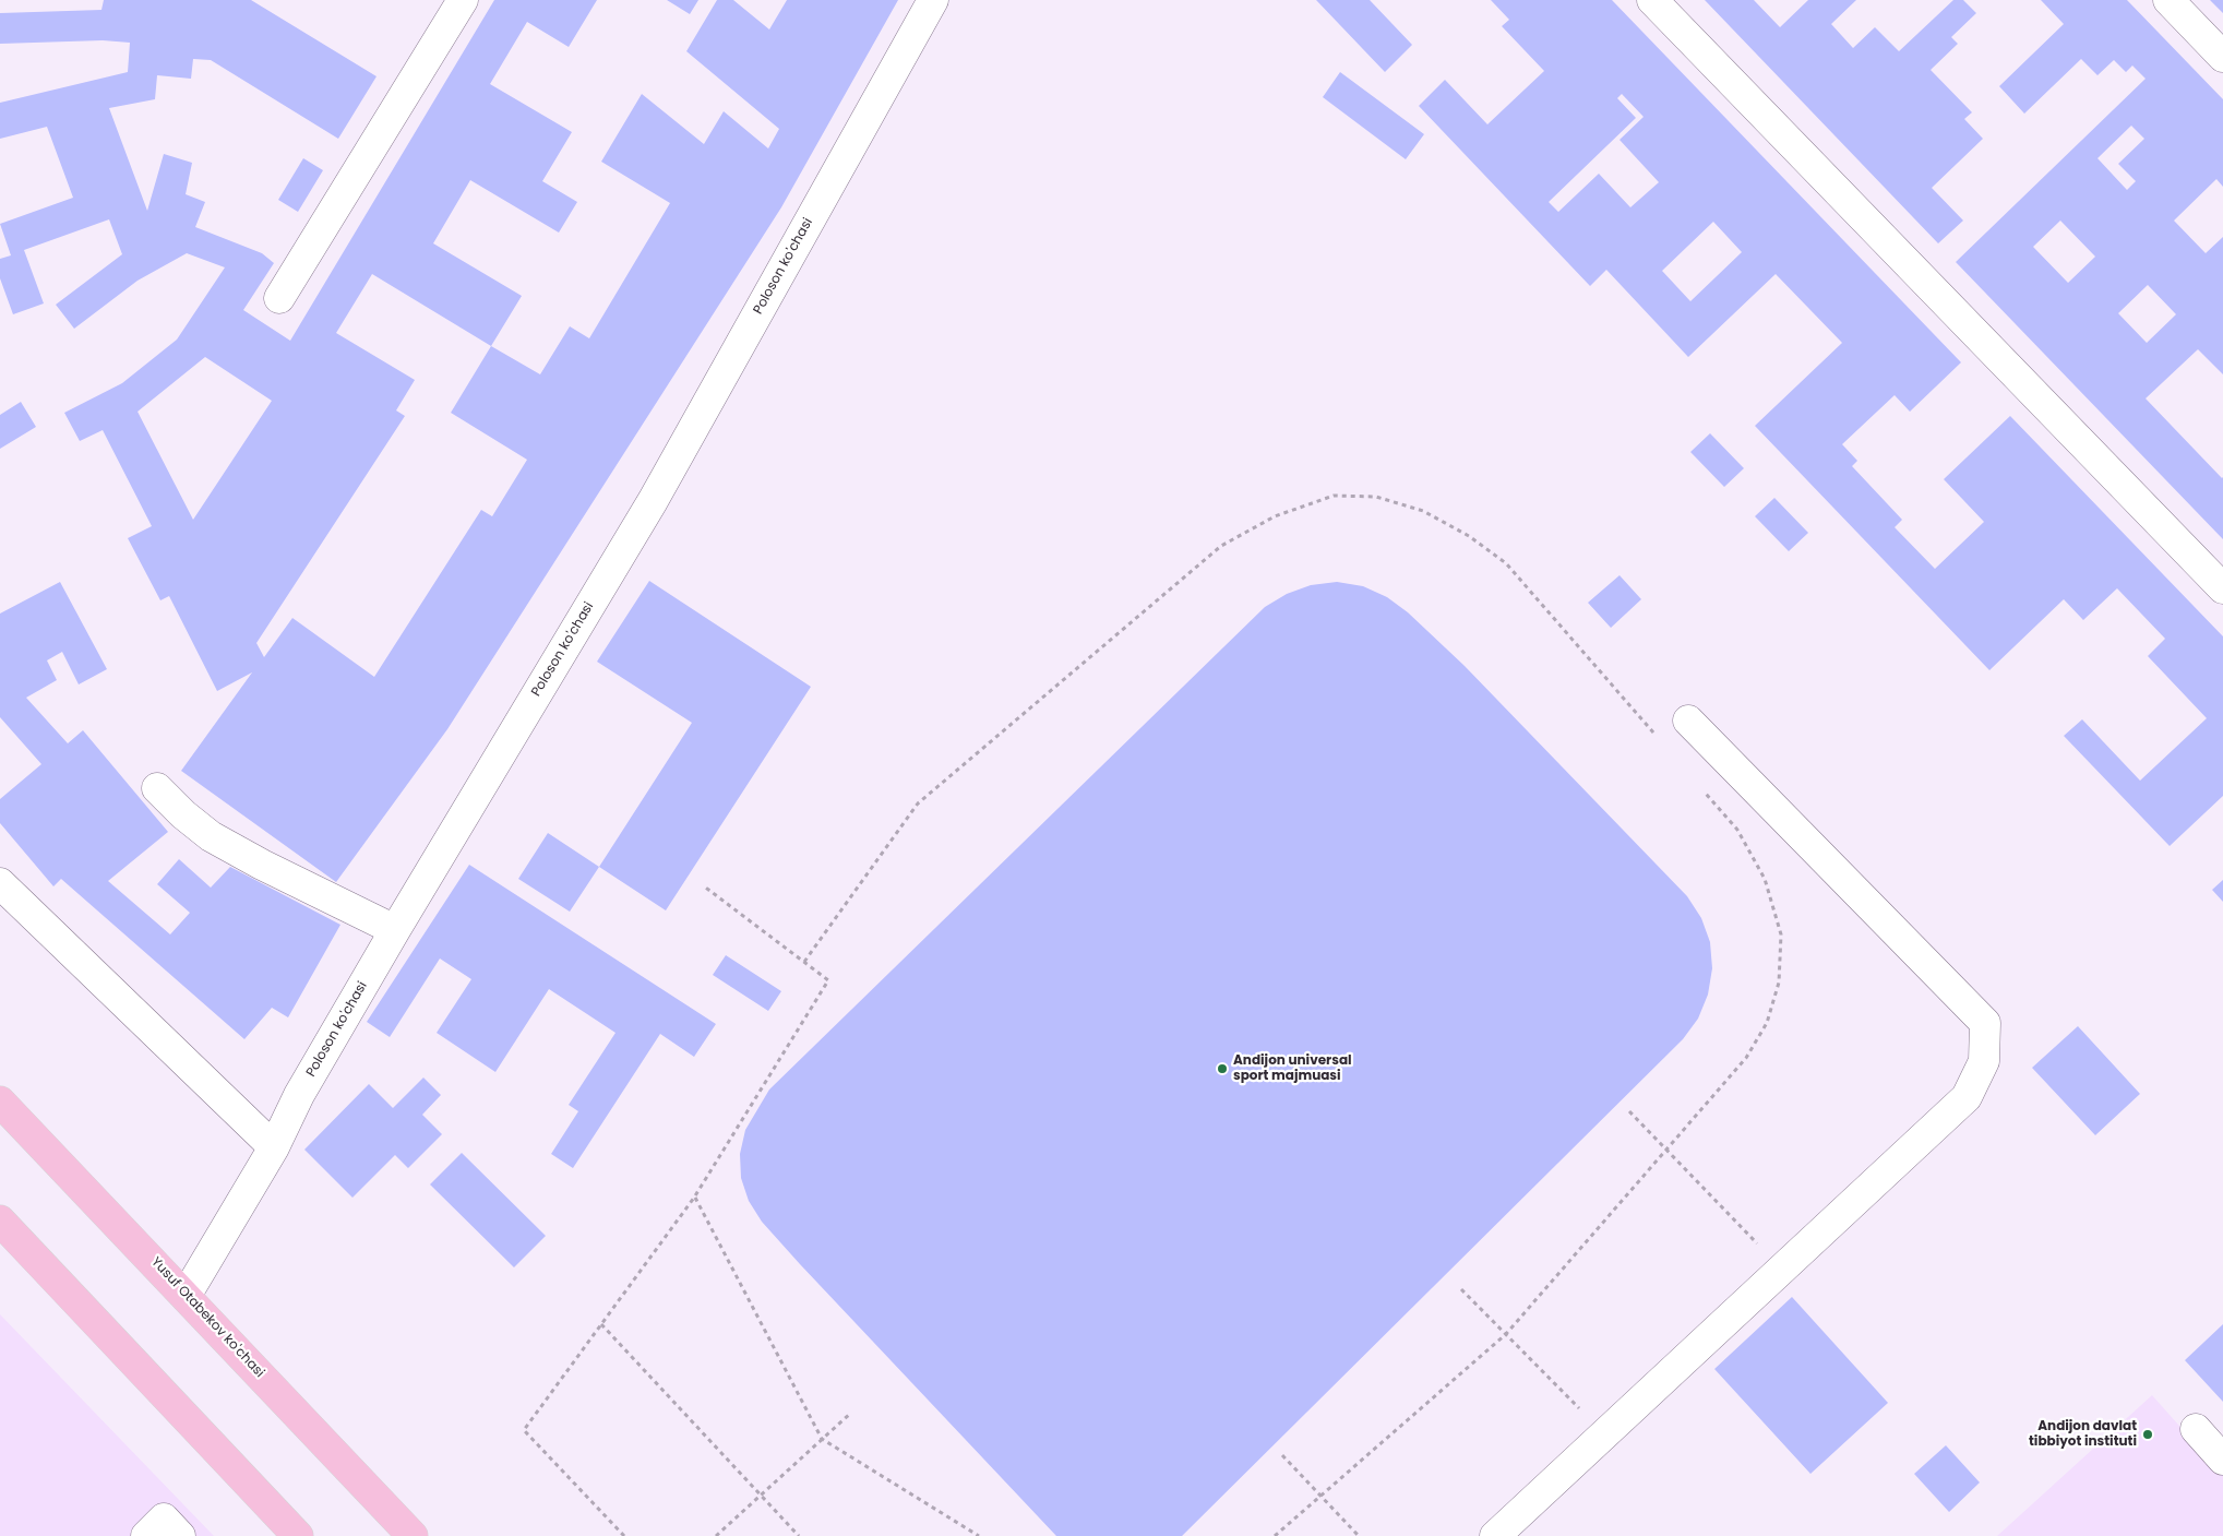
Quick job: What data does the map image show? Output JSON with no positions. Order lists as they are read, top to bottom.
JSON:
{
  "streets": {
    "main road": ["Yusuf Otabekov ko'chasi"],
    "street": ["Poloson ko'chasi"]
  },
  "crossings": [
    ["Poloson ko'chasi", "Yusuf Otabekov ko'chasi"]
  ],
  "places": ["Andijon universal sport majmuasi", "Andijon davlat tibbiyot instituti"]
}
